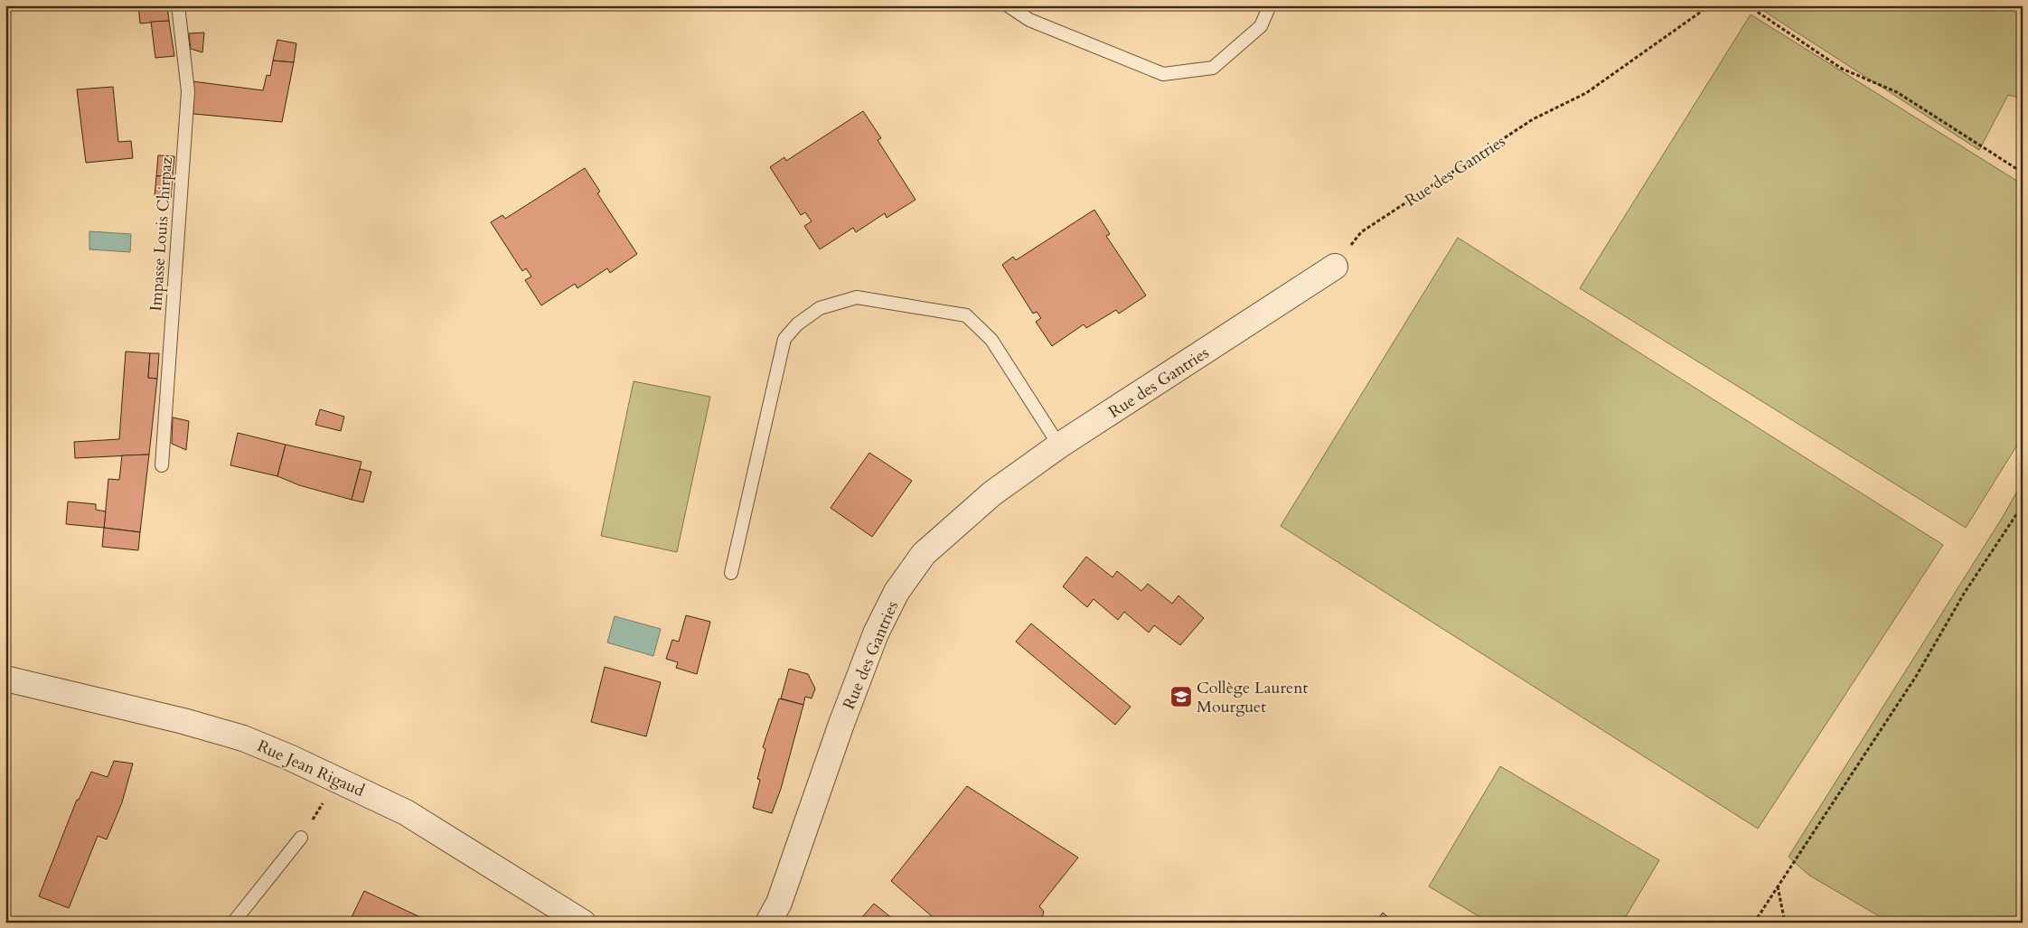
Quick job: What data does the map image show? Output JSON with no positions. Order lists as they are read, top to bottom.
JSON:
{
  "streets": {
    "street": ["Rue des Gantries", "Rue Jean Rigaud"],
    "lane": ["Impasse Louis Chirpaz"]
  },
  "places": {
    "school or university": ["Collège Laurent Mourguet"]
  }
}
